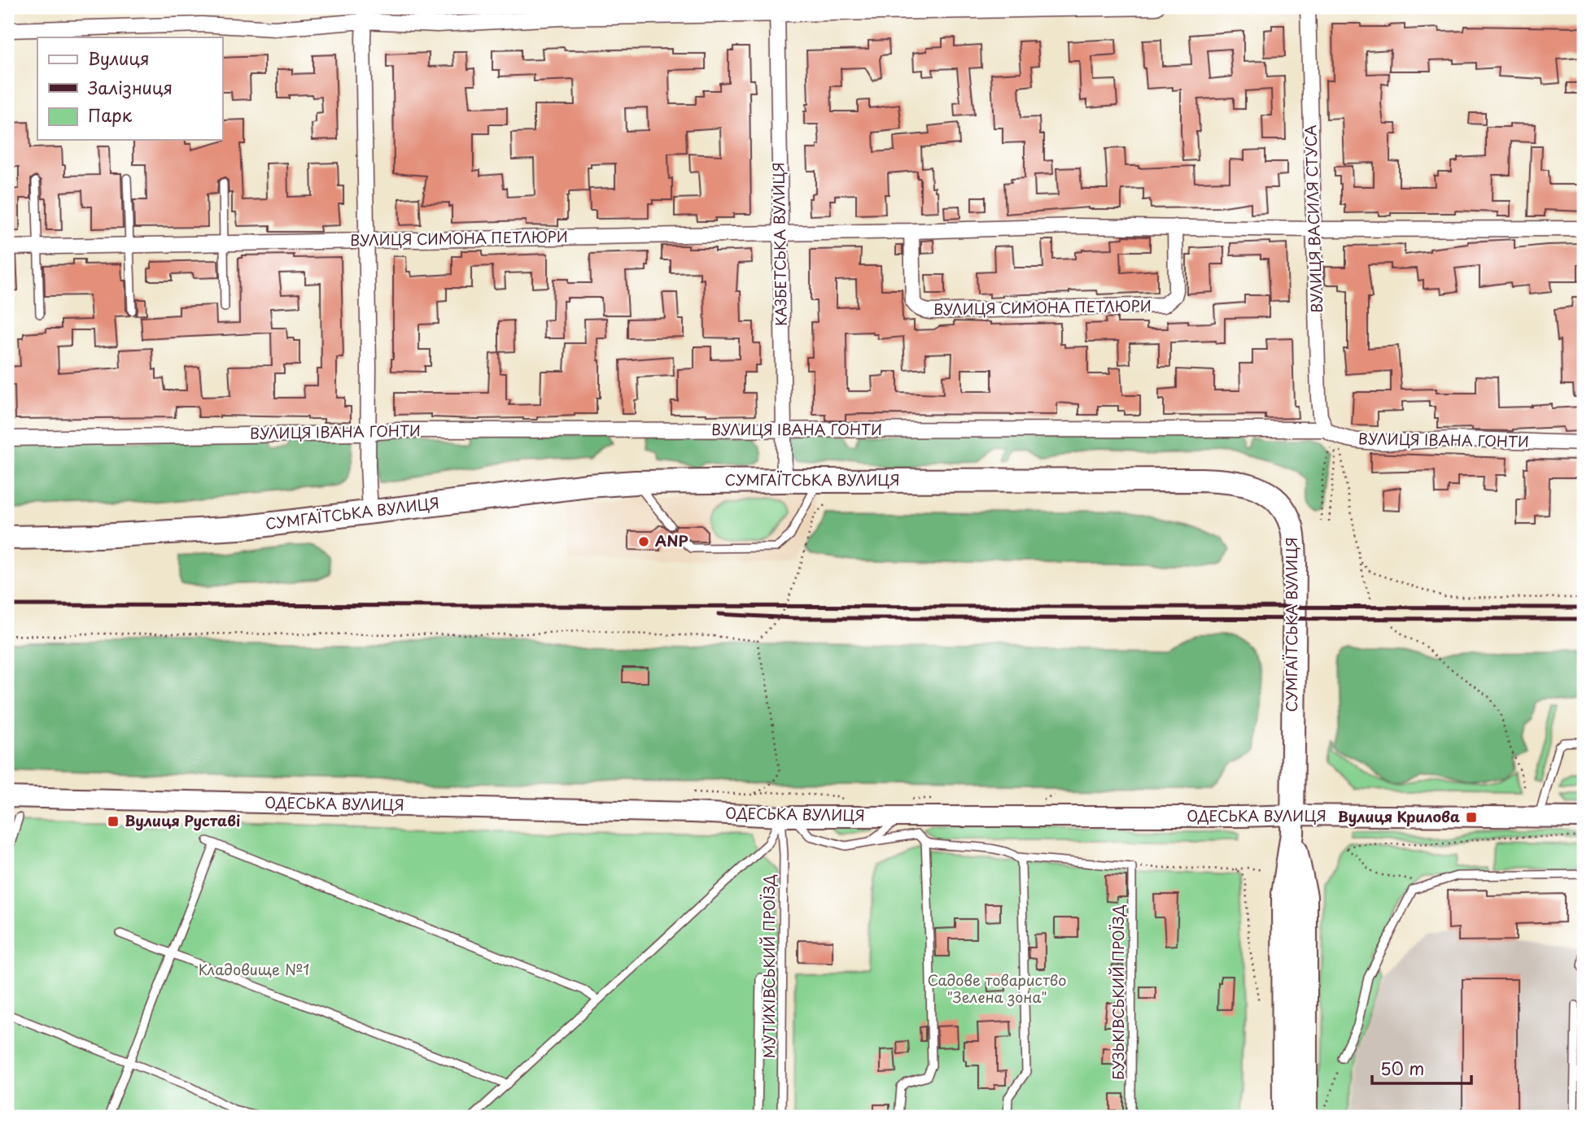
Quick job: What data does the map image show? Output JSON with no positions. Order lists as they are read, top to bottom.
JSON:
{
  "streets": {
    "main road": ["СУМГАЇТСЬКА ВУЛИЦЯ", "ОДЕСЬКА ВУЛИЦЯ"],
    "street": [
      "ВУЛИЦЯ ВАСИЛЯ СТУСА",
      "ВУЛИЦЯ СИМОНА ПЕТЛЮРИ",
      "КАЗБЕТСЬКА ВУЛИЦЯ",
      "ВУЛИЦЯ ІВАНА ГОНТИ"
    ],
    "lane": ["МУТИХІВСЬКИЙ ПРОЇЗД", "БУЗЬКІВСЬКИЙ ПРОЇЗД"]
  },
  "crossings": [
    ["ВУЛИЦЯ ВАСИЛЯ СТУСА", "ВУЛИЦЯ СИМОНА ПЕТЛЮРИ"],
    ["ВУЛИЦЯ ВАСИЛЯ СТУСА", "ВУЛИЦЯ ІВАНА ГОНТИ"],
    ["ВУЛИЦЯ СИМОНА ПЕТЛЮРИ", "КАЗБЕТСЬКА ВУЛИЦЯ"],
    ["КАЗБЕТСЬКА ВУЛИЦЯ", "ВУЛИЦЯ ІВАНА ГОНТИ"],
    ["КАЗБЕТСЬКА ВУЛИЦЯ", "СУМГАЇТСЬКА ВУЛИЦЯ"],
    ["СУМГАЇТСЬКА ВУЛИЦЯ", "ОДЕСЬКА ВУЛИЦЯ"],
    ["ОДЕСЬКА ВУЛИЦЯ", "МУТИХІВСЬКИЙ ПРОЇЗД"]
  ],
  "parks": ["Кладовище №1", "Садове товариство \"Зелена зона\""],
  "places": {
    "other": ["ANP"],
    "transit": ["Вулиця Крилова", "Вулиця Руставі"]
  },
  "legend": ["Вулиця", "Залізниця", "Парк"],
  "scale_bar": "50 m"
}
